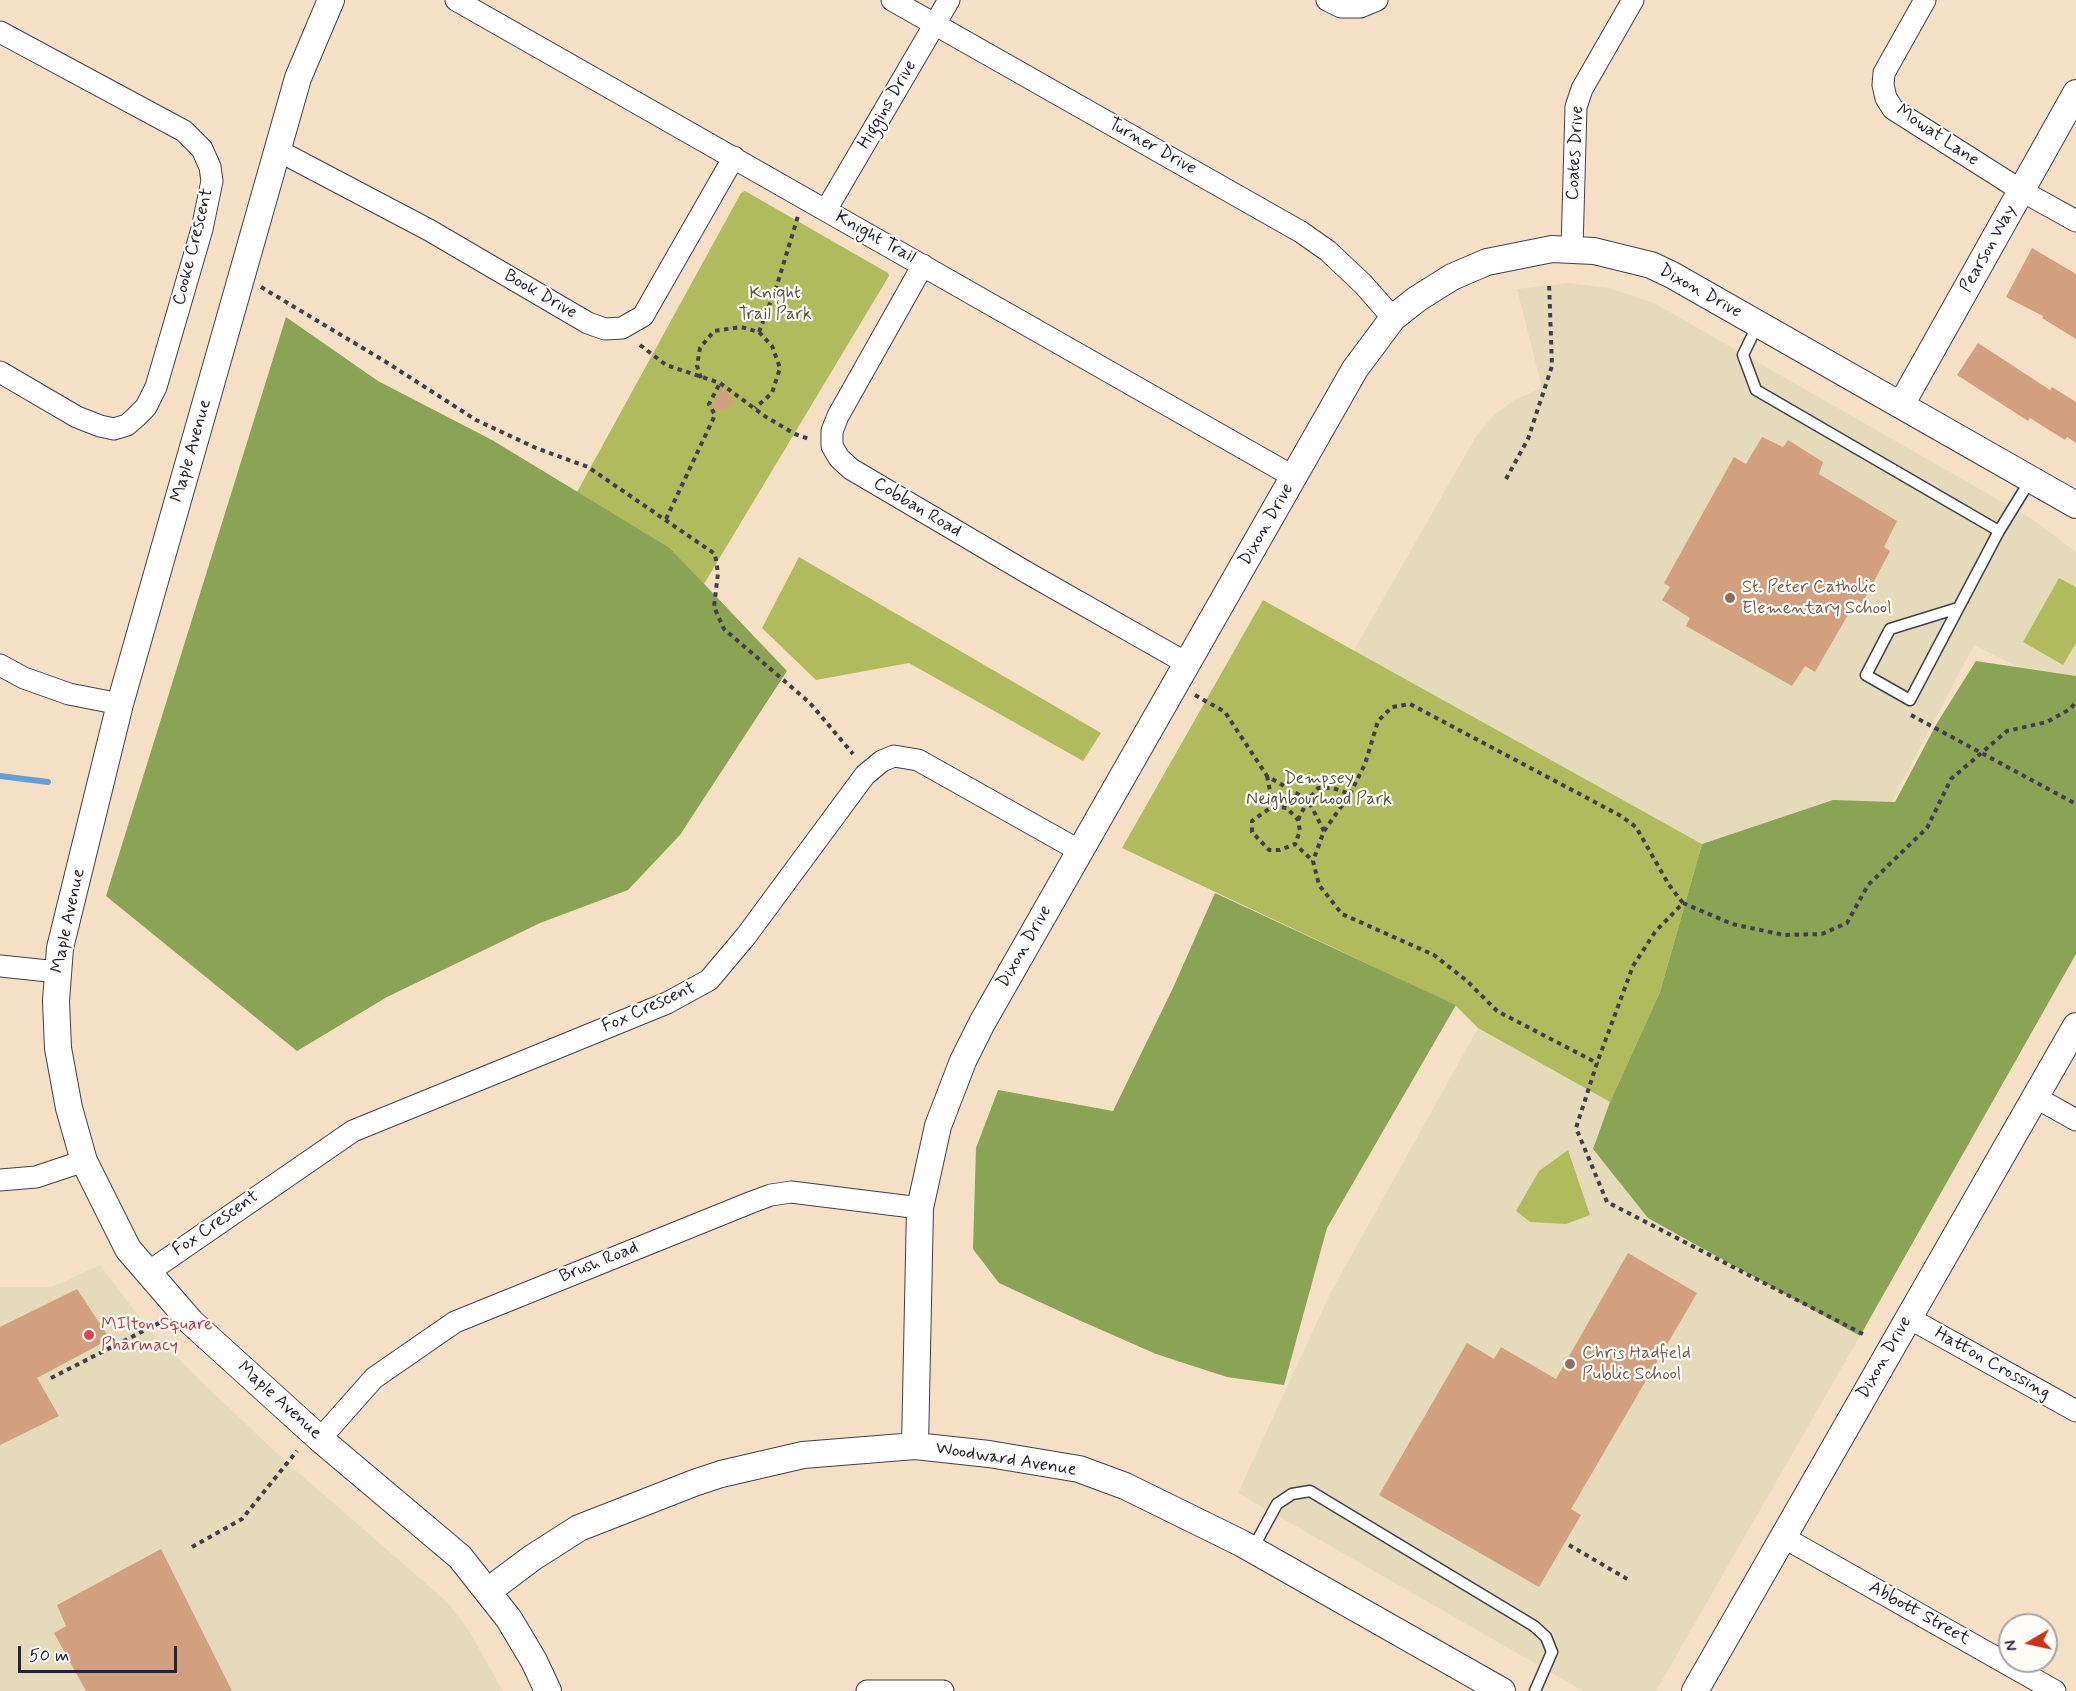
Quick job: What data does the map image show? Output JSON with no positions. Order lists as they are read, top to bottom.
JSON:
{
  "streets": {
    "street": [
      "Higgins Drive",
      "Mowat Lane",
      "Turner Drive",
      "Coates Drive",
      "Knight Trail",
      "Cooke Crescent",
      "Pearson Way",
      "Dixon Drive",
      "Book Drive",
      "Maple Avenue",
      "Cobban Road",
      "Fox Crescent",
      "Brush Road",
      "Hatton Crossing",
      "Woodward Avenue",
      "Abbott Street"
    ]
  },
  "crossings": [
    ["Higgins Drive", "Turner Drive"],
    ["Higgins Drive", "Knight Trail"],
    ["Mowat Lane", "Pearson Way"],
    ["Turner Drive", "Dixon Drive"],
    ["Coates Drive", "Dixon Drive"],
    ["Knight Trail", "Dixon Drive"],
    ["Knight Trail", "Book Drive"],
    ["Knight Trail", "Cobban Road"],
    ["Pearson Way", "Dixon Drive"],
    ["Dixon Drive", "Cobban Road"],
    ["Dixon Drive", "Fox Crescent"],
    ["Dixon Drive", "Brush Road"],
    ["Dixon Drive", "Hatton Crossing"],
    ["Dixon Drive", "Woodward Avenue"],
    ["Dixon Drive", "Abbott Street"],
    ["Book Drive", "Maple Avenue"],
    ["Maple Avenue", "Fox Crescent"],
    ["Maple Avenue", "Brush Road"],
    ["Maple Avenue", "Woodward Avenue"]
  ],
  "parks": ["Knight Trail Park", "Dempsey Neighbourhood Park"],
  "places": ["St. Peter Catholic Elementary School", "MIlton Square Pharmacy", "Chris Hadfield Public School"],
  "scale_bar": "50 m",
  "north": "left"
}
